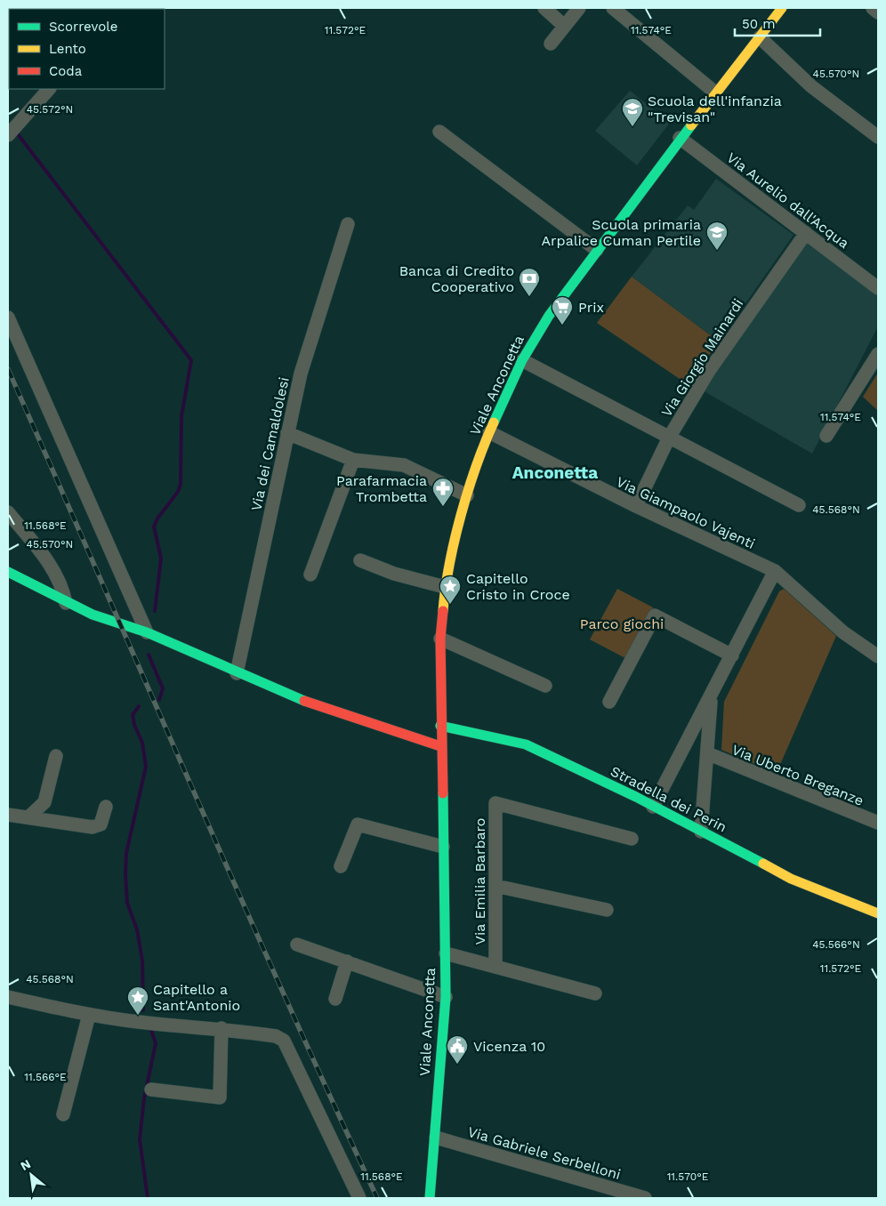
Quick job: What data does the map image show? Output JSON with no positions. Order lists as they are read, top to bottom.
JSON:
{
  "streets": {
    "main road": ["Viale Anconetta", "Stradella dei Perin"],
    "street": [
      "Via Aurelio dall'Acqua",
      "Via Giorgio Mainardi",
      "Via dei Camaldolesi",
      "Via Giampaolo Vajenti",
      "Via Uberto Breganze",
      "Via Emilia Barbaro",
      "Via Gabriele Serbelloni"
    ]
  },
  "crossings": [
    ["Via Aurelio dall'Acqua", "Via Giorgio Mainardi"],
    ["Via Aurelio dall'Acqua", "Viale Anconetta"],
    ["Via Giorgio Mainardi", "Via Giampaolo Vajenti"],
    ["Viale Anconetta", "Via Giampaolo Vajenti"],
    ["Viale Anconetta", "Stradella dei Perin"],
    ["Viale Anconetta", "Via Gabriele Serbelloni"]
  ],
  "districts": ["Anconetta"],
  "parks": ["Parco giochi"],
  "places": {
    "school or university": ["Scuola dell'infanzia \"Trevisan\"", "Scuola primaria Arpalice Cuman Pertile"],
    "bank": ["Banca di Credito Cooperativo"],
    "supermarket": ["Prix"],
    "pharmacy": ["Parafarmacia Trombetta"],
    "place": ["Capitello Cristo in Croce", "Capitello a Sant'Antonio"],
    "public building": ["Vicenza 10"]
  },
  "legend": ["Scorrevole", "Lento", "Coda"],
  "scale_bar": "50 m",
  "north": "top left",
  "coordinates": [
    "11.572°E",
    "11.574°E",
    "45.570°N",
    "45.572°N",
    "45.568°N",
    "11.568°E",
    "45.566°N",
    "11.566°E",
    "11.570°E"
  ]
}
